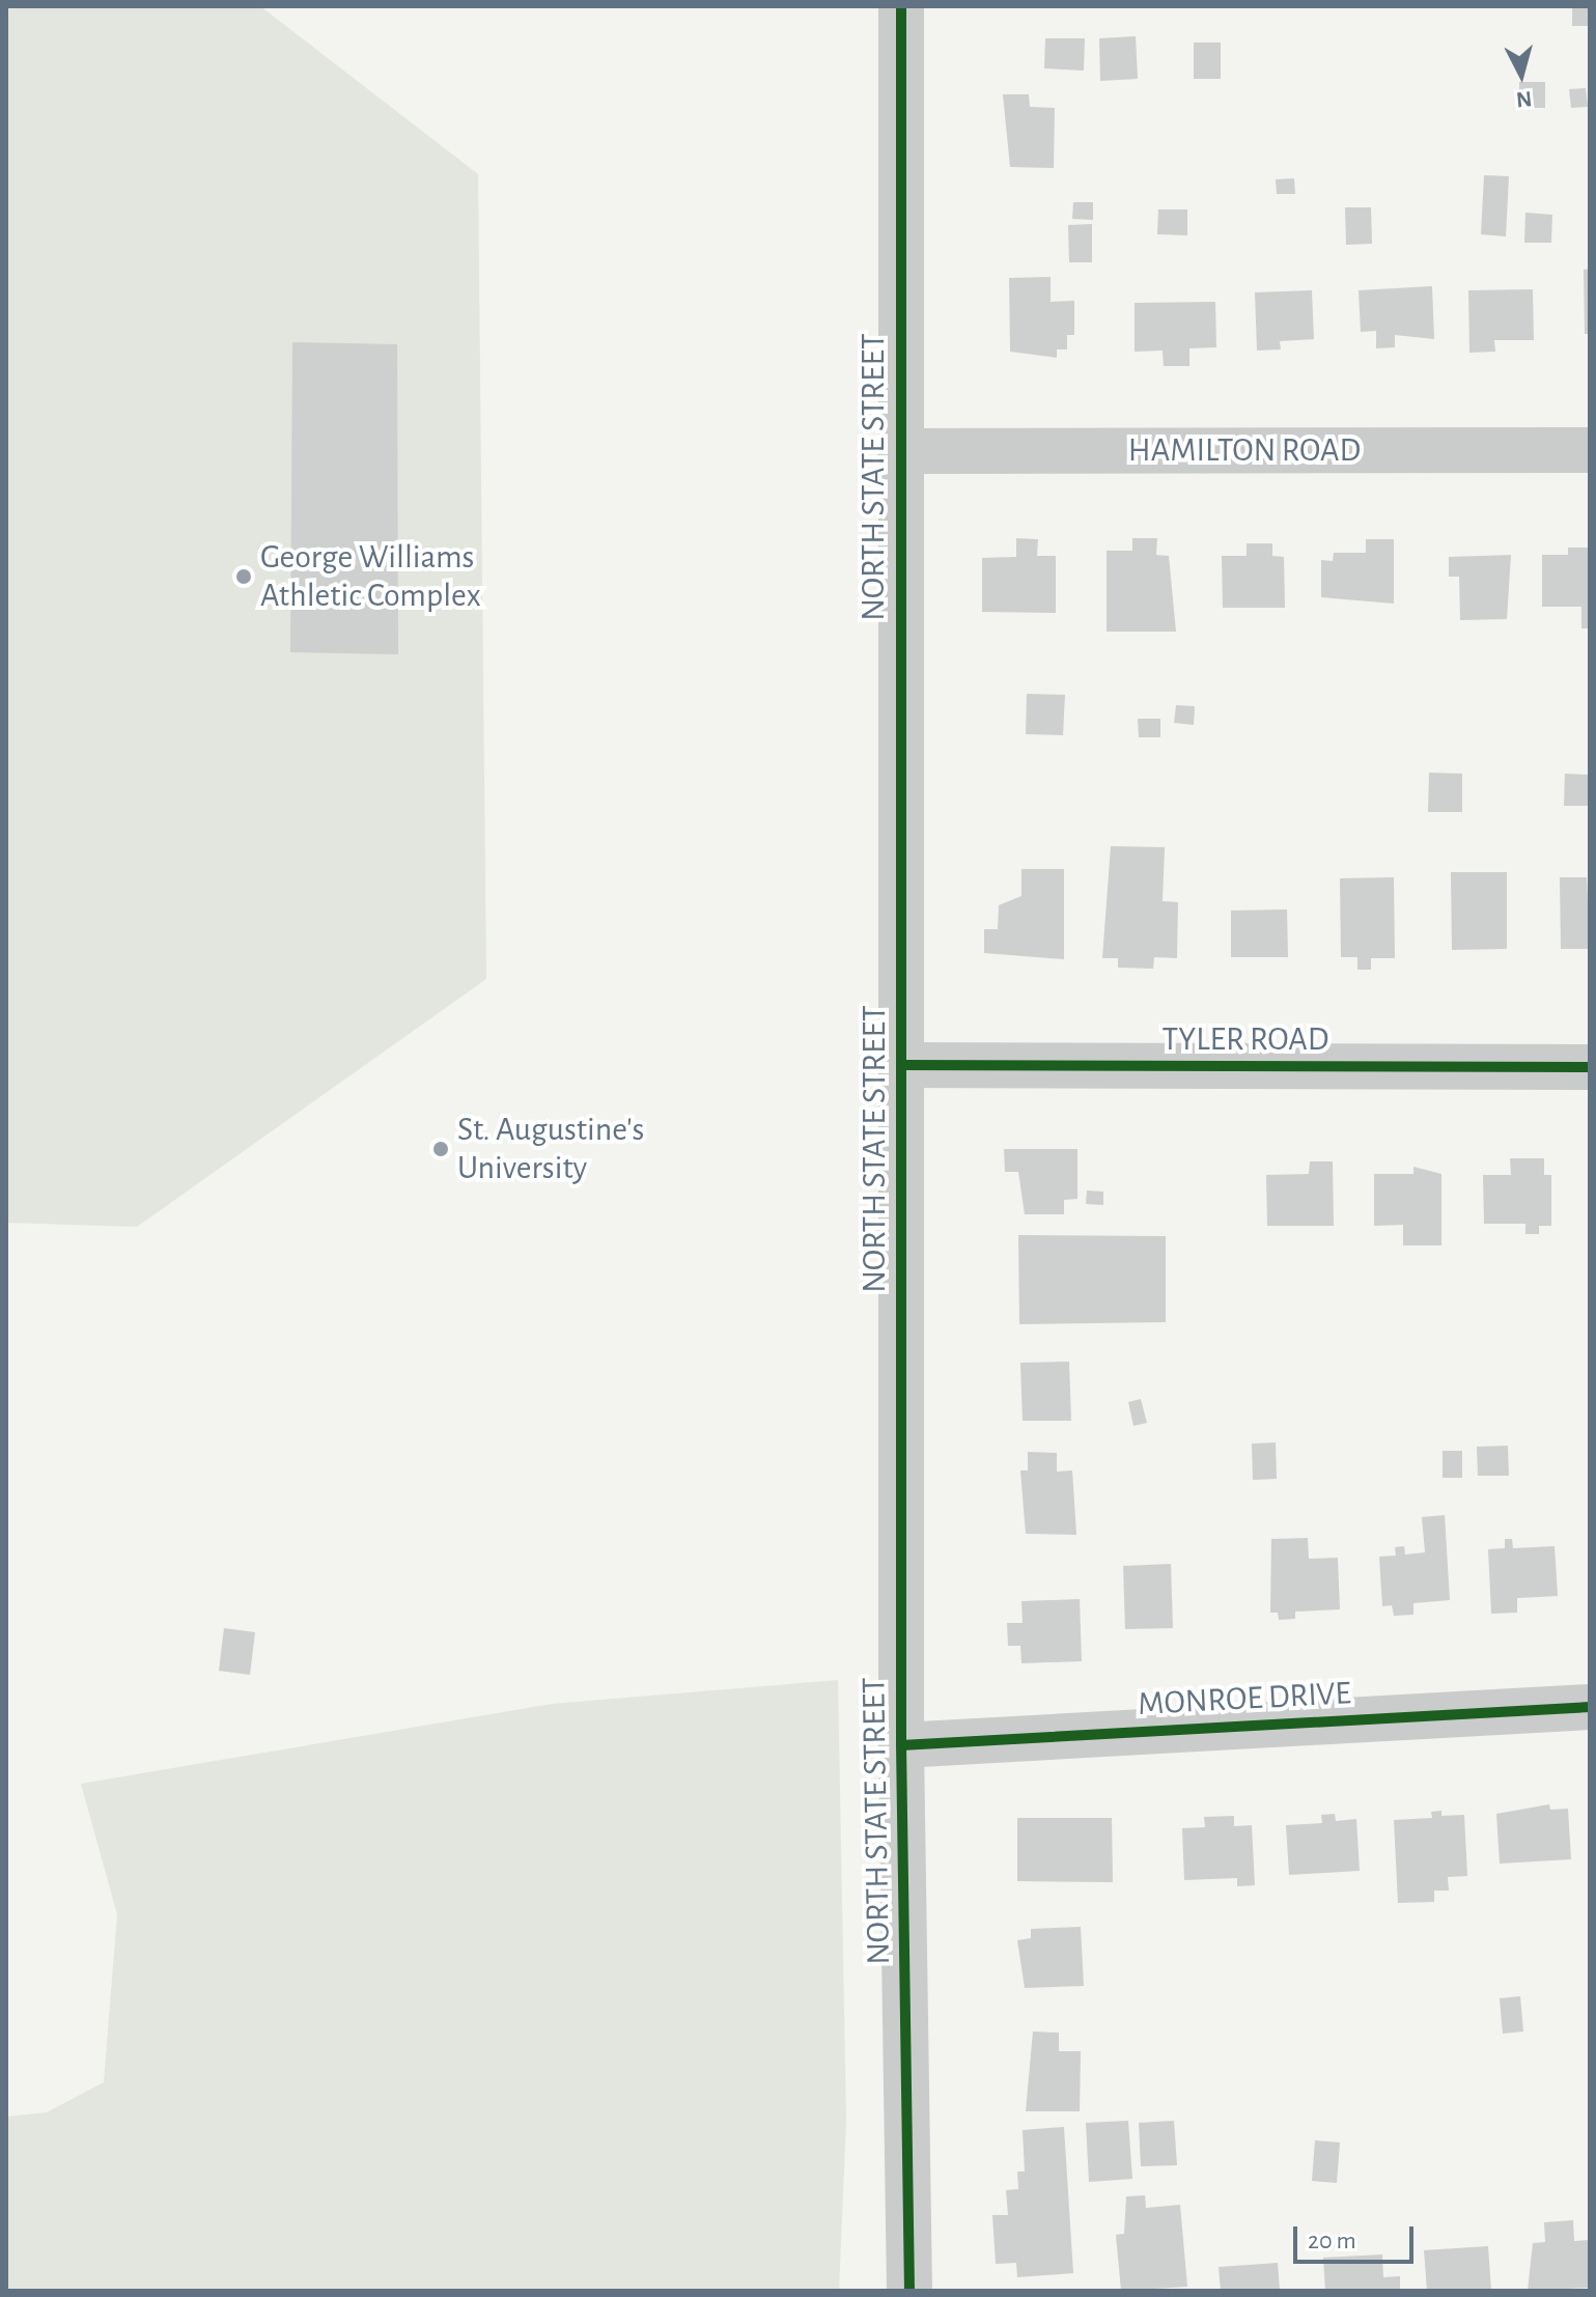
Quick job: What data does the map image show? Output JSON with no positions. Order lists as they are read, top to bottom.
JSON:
{
  "streets": {
    "street": [
      "HAMILTON ROAD",
      "NORTH STATE STREET",
      "TYLER ROAD",
      "MONROE DRIVE"
    ]
  },
  "crossings": [
    ["HAMILTON ROAD", "NORTH STATE STREET"],
    ["NORTH STATE STREET", "TYLER ROAD"],
    ["NORTH STATE STREET", "MONROE DRIVE"]
  ],
  "places": ["George Williams Athletic Complex", "St. Augustine's University"],
  "scale_bar": "20 m",
  "north": "bottom"
}
